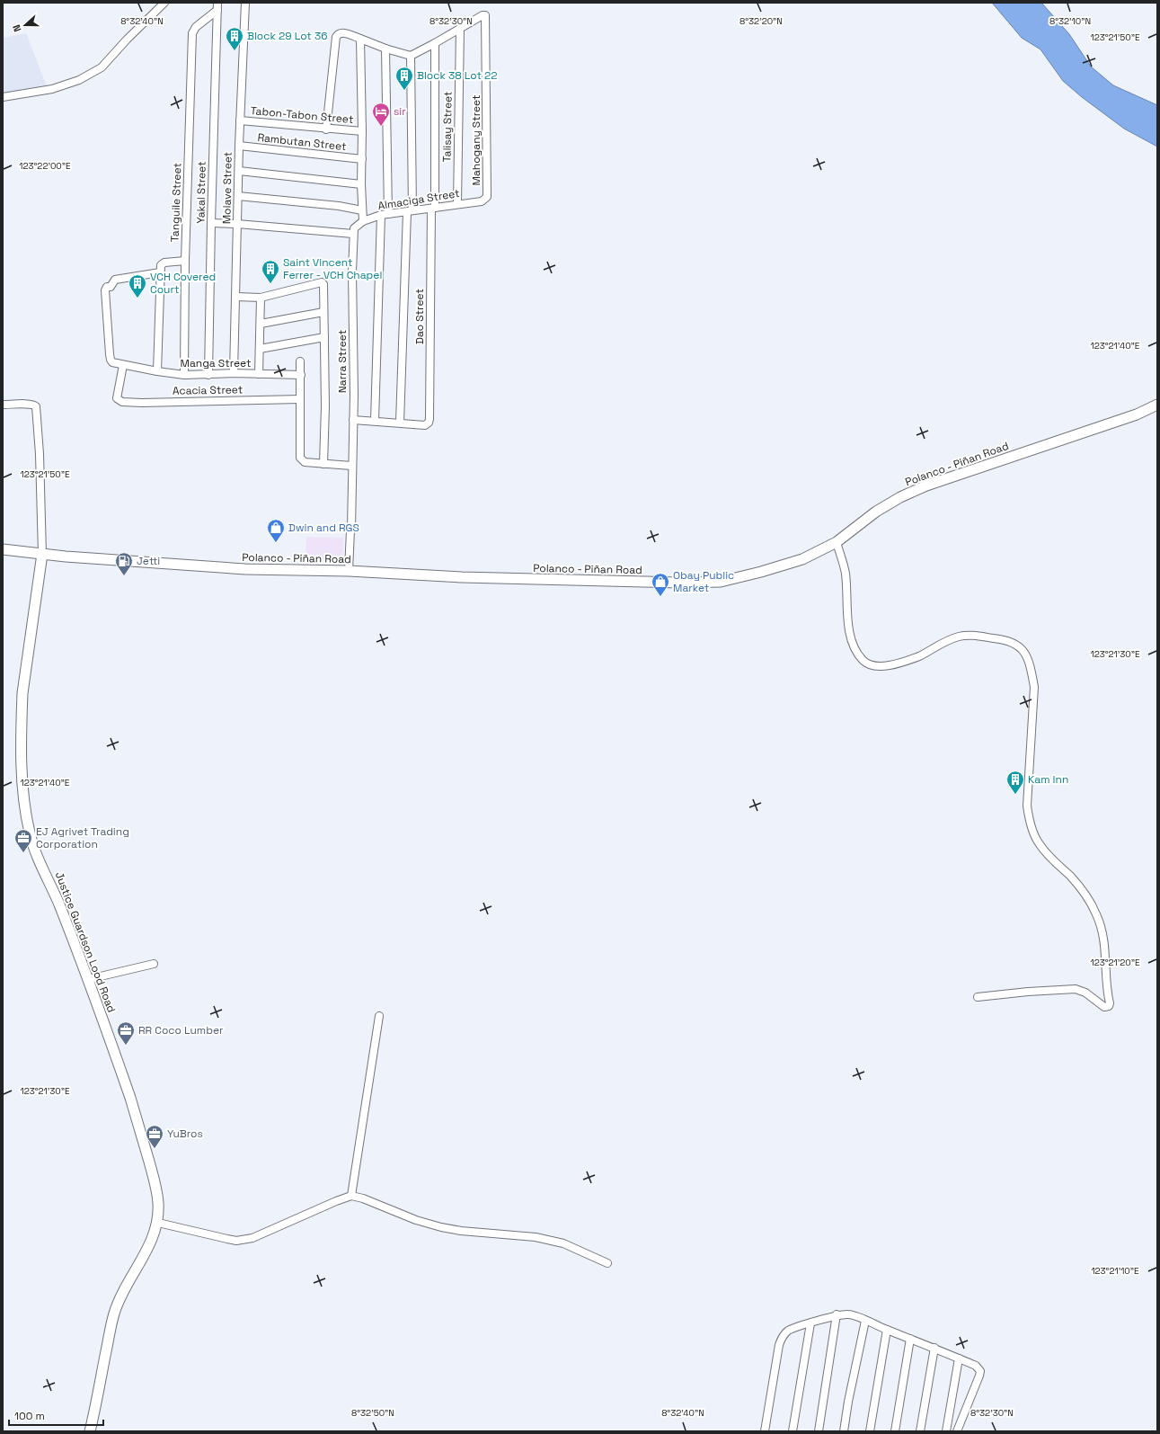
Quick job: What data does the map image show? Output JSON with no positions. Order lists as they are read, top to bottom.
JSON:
{
  "streets": {
    "main road": ["Polanco - Piñan Road", "Justice Guardson Lood Road"],
    "street": [
      "Tabon-Tabon Street",
      "Talisay Street",
      "Mahogany Street",
      "Rambutan Street",
      "Molave Street",
      "Yakal Street",
      "Almaciga Street",
      "Tanguile Street",
      "Dao Street",
      "Narra Street",
      "Manga Street",
      "Acacia Street"
    ]
  },
  "crossings": [
    ["Tabon-Tabon Street", "Molave Street"],
    ["Talisay Street", "Mahogany Street"],
    ["Talisay Street", "Almaciga Street"],
    ["Mahogany Street", "Almaciga Street"],
    ["Rambutan Street", "Molave Street"],
    ["Molave Street", "Manga Street"],
    ["Yakal Street", "Tanguile Street"],
    ["Yakal Street", "Manga Street"],
    ["Almaciga Street", "Dao Street"],
    ["Almaciga Street", "Narra Street"],
    ["Tanguile Street", "Manga Street"],
    ["Narra Street", "Polanco - Piñan Road"],
    ["Manga Street", "Acacia Street"],
    ["Polanco - Piñan Road", "Justice Guardson Lood Road"]
  ],
  "places": {
    "building": [
      "Block 29 Lot 36",
      "Block 38 Lot 22",
      "Saint Vincent Ferrer - VCH Chapel",
      "VCH Covered Court",
      "Kam Inn"
    ],
    "hotel": ["sir"],
    "shop": ["Dwin and RGS", "Obay Public Market"],
    "fuel station": ["Jetti"],
    "office": ["EJ Agrivet Trading Corporation", "RR Coco Lumber", "YuBros"]
  },
  "scale_bar": "100 m",
  "north": "left",
  "coordinates": [
    "8°32'40\"N",
    "8°32'30\"N",
    "8°32'20\"N",
    "8°32'10\"N",
    "123°21'50\"E",
    "123°22'00\"E",
    "123°21'40\"E",
    "123°21'30\"E",
    "123°21'20\"E",
    "123°21'10\"E",
    "8°32'50\"N"
  ]
}
